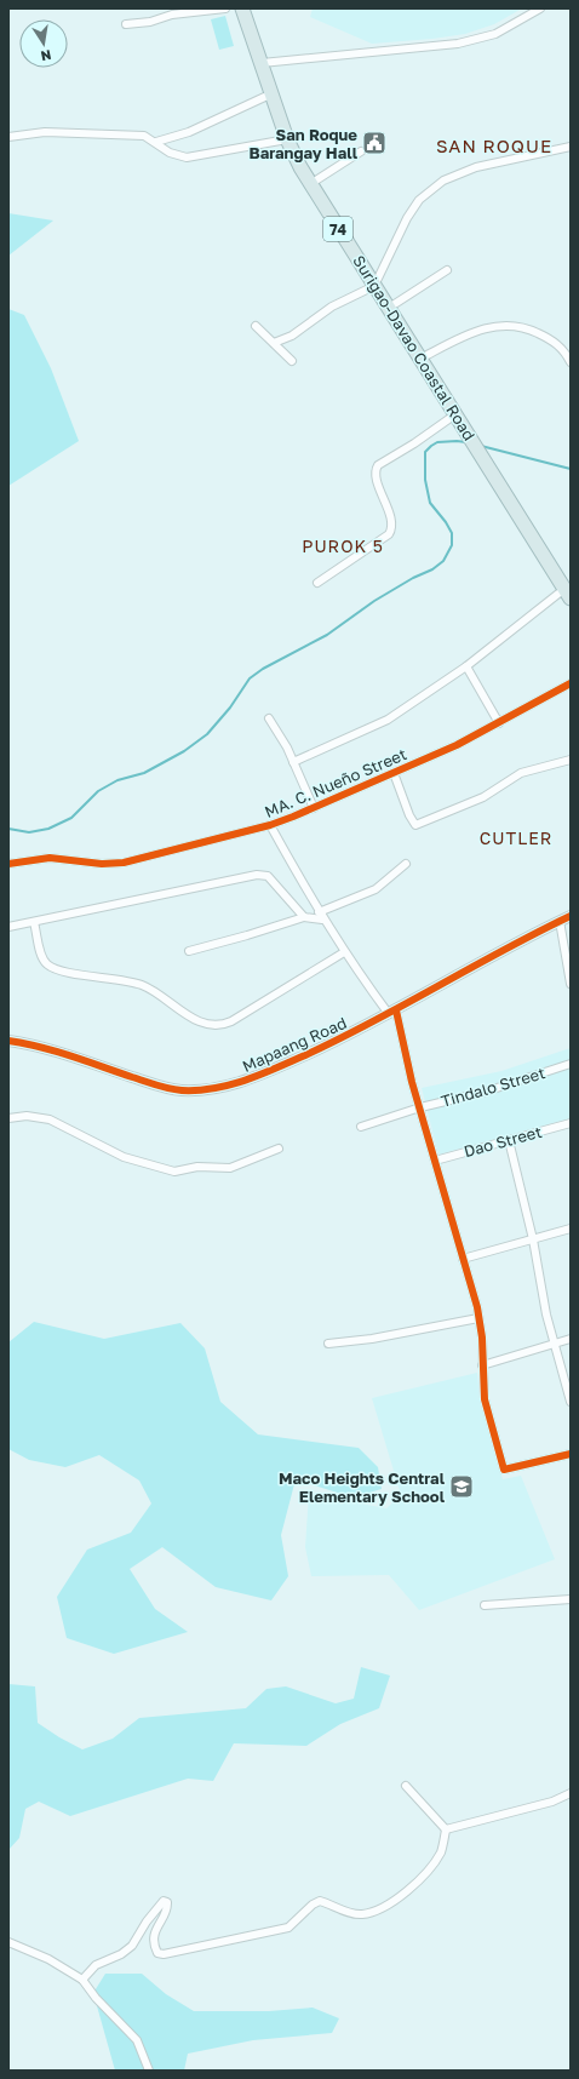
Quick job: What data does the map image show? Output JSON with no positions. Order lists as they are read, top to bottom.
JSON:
{
  "streets": {
    "highway": ["74", "Surigao-Davao Coastal Road"],
    "street": [
      "MA. C. Nueño Street",
      "Mapaang Road",
      "Tindalo Street",
      "Dao Street"
    ]
  },
  "districts": ["SAN ROQUE", "PUROK 5", "CUTLER"],
  "places": {
    "public building": ["San Roque Barangay Hall"],
    "school or university": ["Maco Heights Central Elementary School"]
  },
  "north": "bottom"
}
